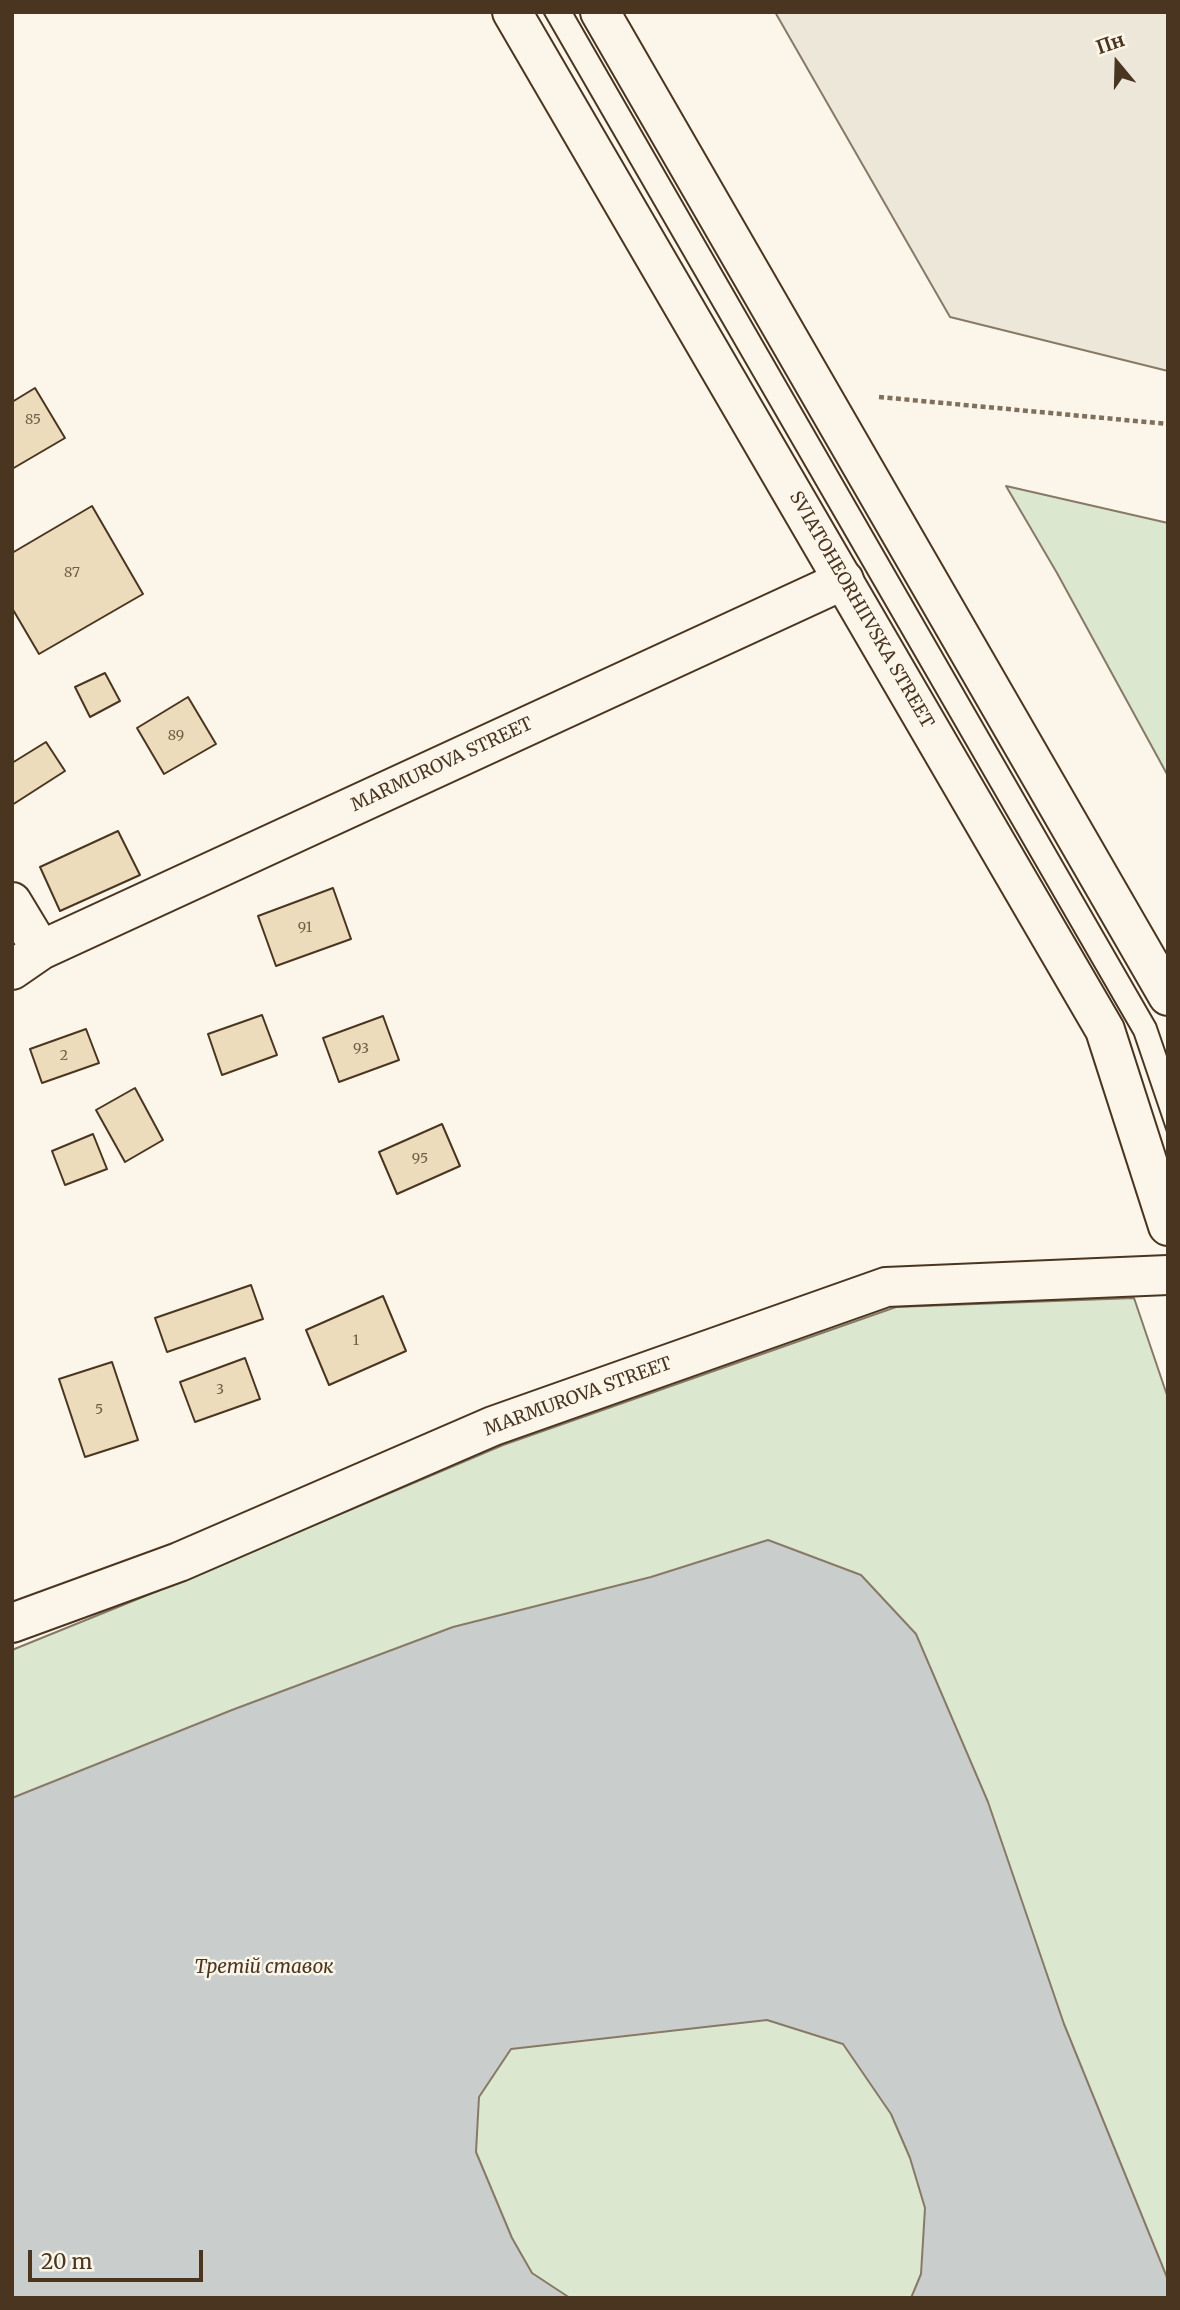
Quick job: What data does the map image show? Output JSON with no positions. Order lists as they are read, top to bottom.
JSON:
{
  "streets": {
    "main road": ["SVIATOHEORHIIVSKA STREET", "MARMUROVA STREET"]
  },
  "crossings": [
    ["SVIATOHEORHIIVSKA STREET", "MARMUROVA STREET"]
  ],
  "water": ["Третій ставок"],
  "house_numbers": [
    "85",
    "87",
    "89",
    "91",
    "93",
    "2",
    "95",
    "1",
    "3",
    "5"
  ],
  "scale_bar": "20 m",
  "north": "top"
}
